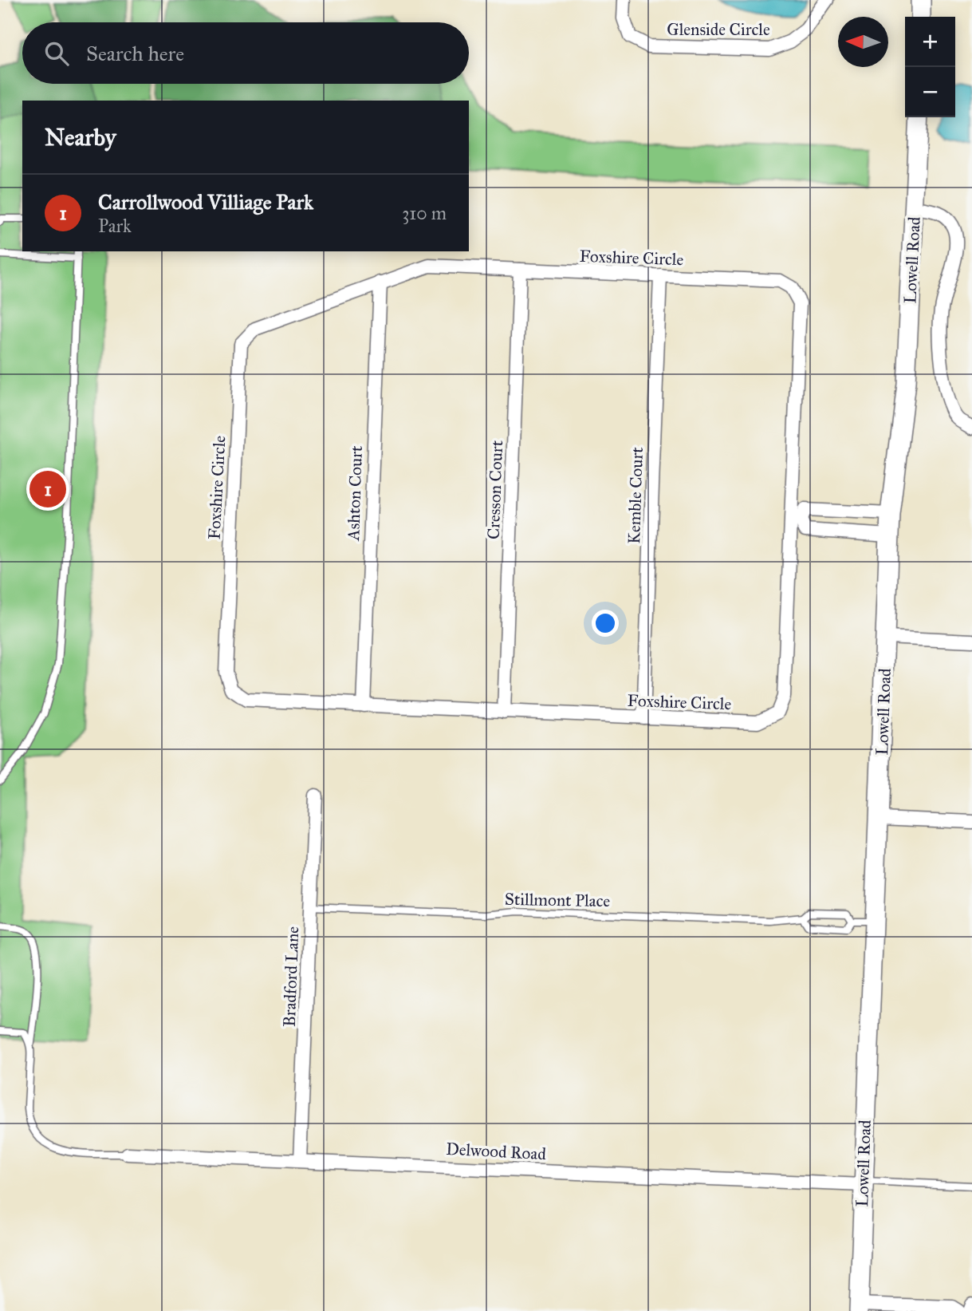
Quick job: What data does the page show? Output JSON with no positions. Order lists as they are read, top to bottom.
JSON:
{
  "streets": {
    "street": [
      "Glenside Circle",
      "Foxshire Circle",
      "Lowell Road",
      "Cresson Court",
      "Ashton Court",
      "Kemble Court",
      "Bradford Lane",
      "Delwood Road"
    ],
    "lane": ["Stillmont Place"]
  },
  "crossings": [
    ["Foxshire Circle", "Cresson Court"],
    ["Foxshire Circle", "Ashton Court"],
    ["Foxshire Circle", "Kemble Court"],
    ["Lowell Road", "Delwood Road"],
    ["Stillmont Place", "Bradford Lane"],
    ["Bradford Lane", "Delwood Road"]
  ],
  "north": "left",
  "page": {
    "map_buttons": ["+", "−"],
    "search": "Search here",
    "heading": "Nearby",
    "list": [
      {
        "mark": "1",
        "name": "Carrollwood Villiage Park",
        "note": "Park",
        "value": "310 m"
      }
    ],
    "pins": "1"
  }
}
